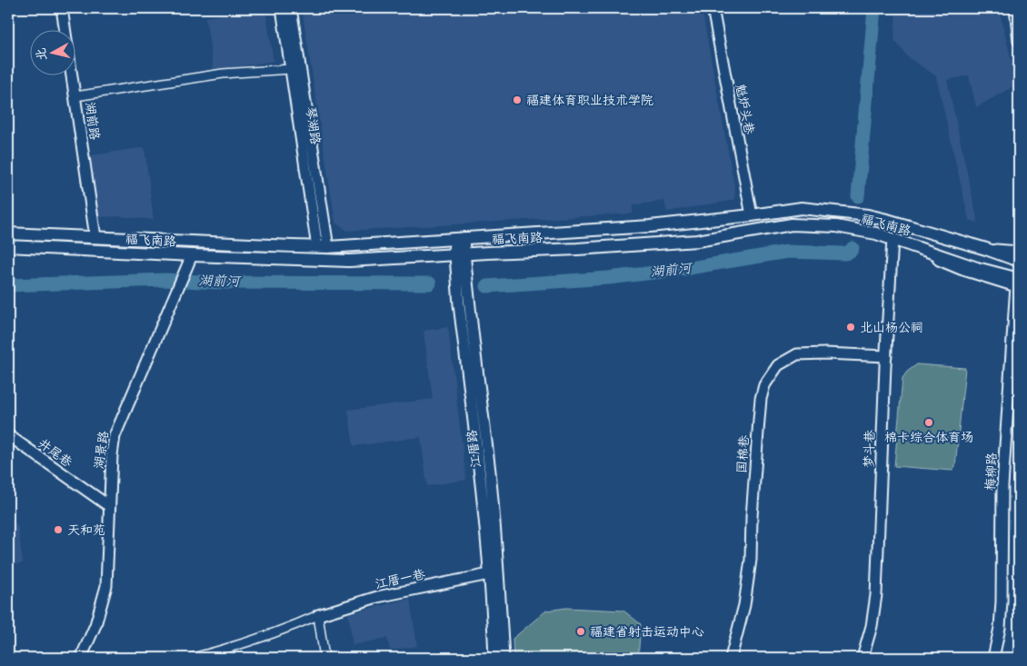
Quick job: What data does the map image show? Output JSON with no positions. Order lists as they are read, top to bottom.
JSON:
{
  "streets": {
    "main road": ["福飞南路"],
    "street": [
      "魁炉头巷",
      "湖前路",
      "琴湖路",
      "江厝路",
      "梦斗巷",
      "湖景路",
      "井尾巷",
      "国棉巷",
      "梅柳路",
      "江厝一巷"
    ]
  },
  "crossings": [
    ["魁炉头巷", "福飞南路"],
    ["湖前路", "福飞南路"],
    ["琴湖路", "福飞南路"],
    ["福飞南路", "江厝路"],
    ["福飞南路", "梦斗巷"],
    ["福飞南路", "湖景路"],
    ["福飞南路", "梅柳路"],
    ["江厝路", "江厝一巷"],
    ["梦斗巷", "国棉巷"],
    ["湖景路", "井尾巷"]
  ],
  "water": ["湖前河"],
  "places": [
    "福建体育职业技术学院",
    "北山杨公祠",
    "棉卡综合体育场",
    "天和苑",
    "福建省射击运动中心"
  ],
  "north": "left"
}
